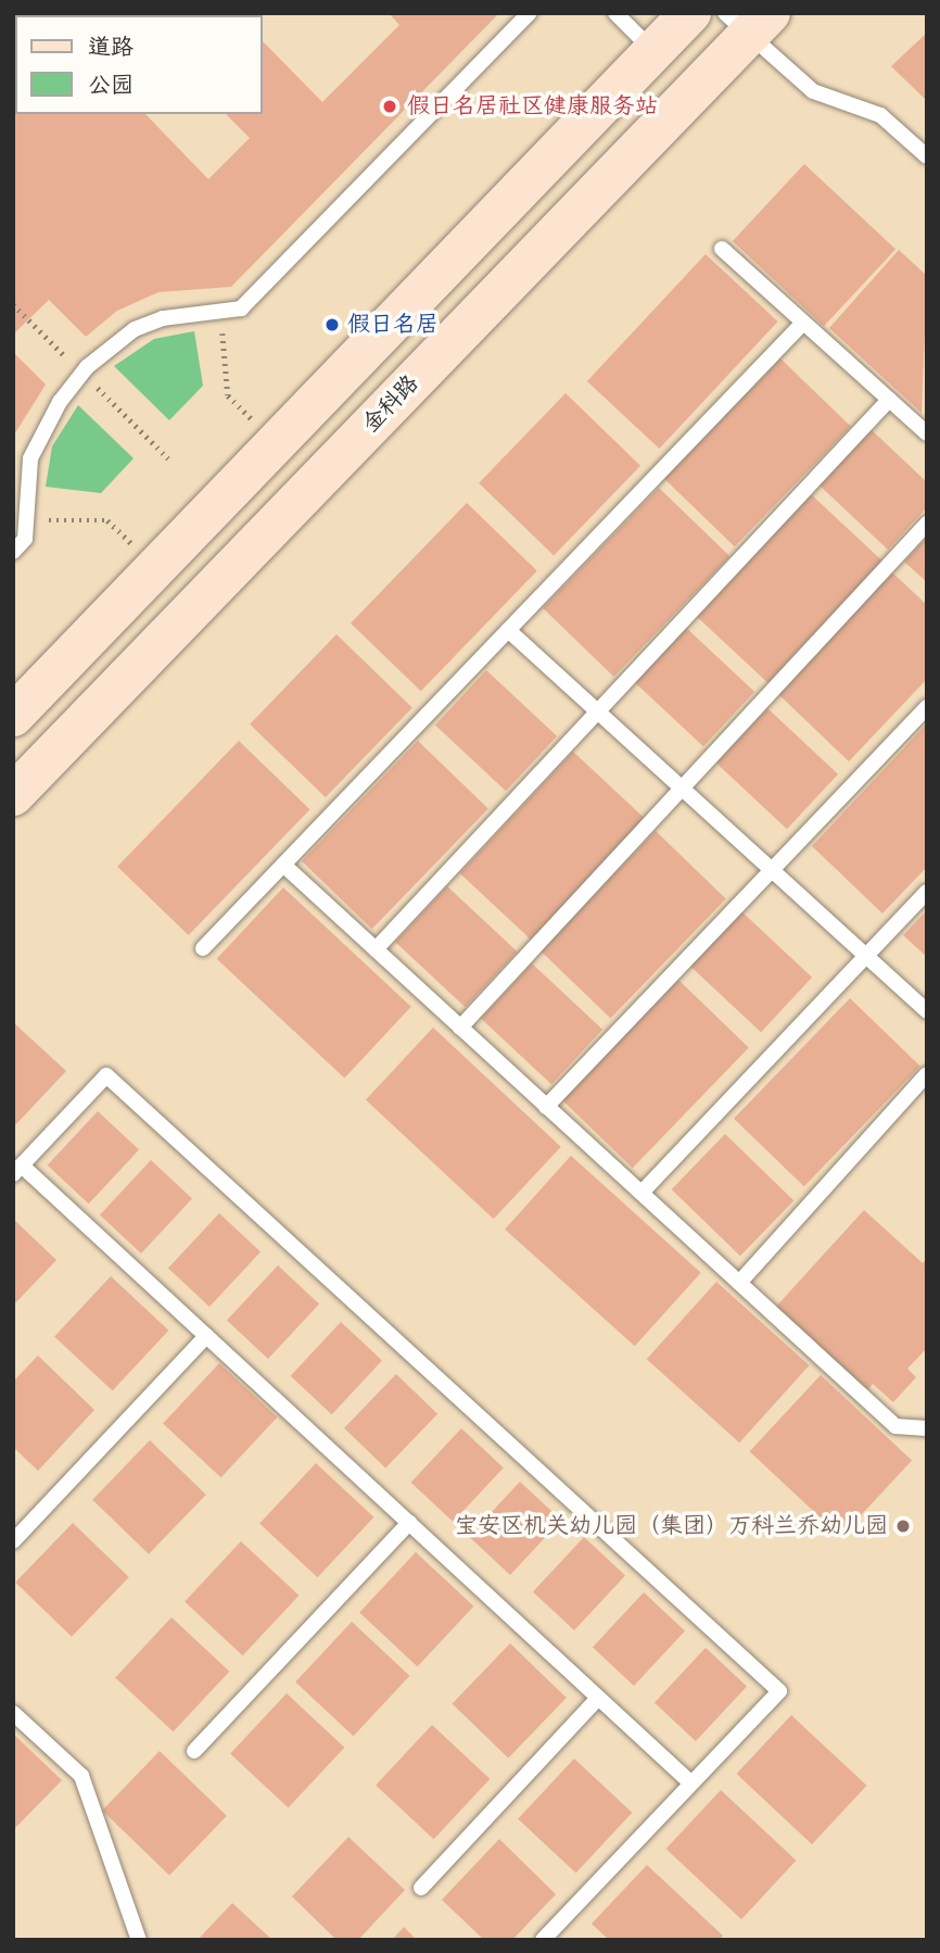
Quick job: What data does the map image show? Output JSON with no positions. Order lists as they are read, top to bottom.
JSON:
{
  "streets": {
    "main road": ["金科路"]
  },
  "places": ["假日名居社区健康服务站", "假日名居", "宝安区机关幼儿园（集团）万科兰乔幼儿园"],
  "legend": ["道路", "公园"]
}
